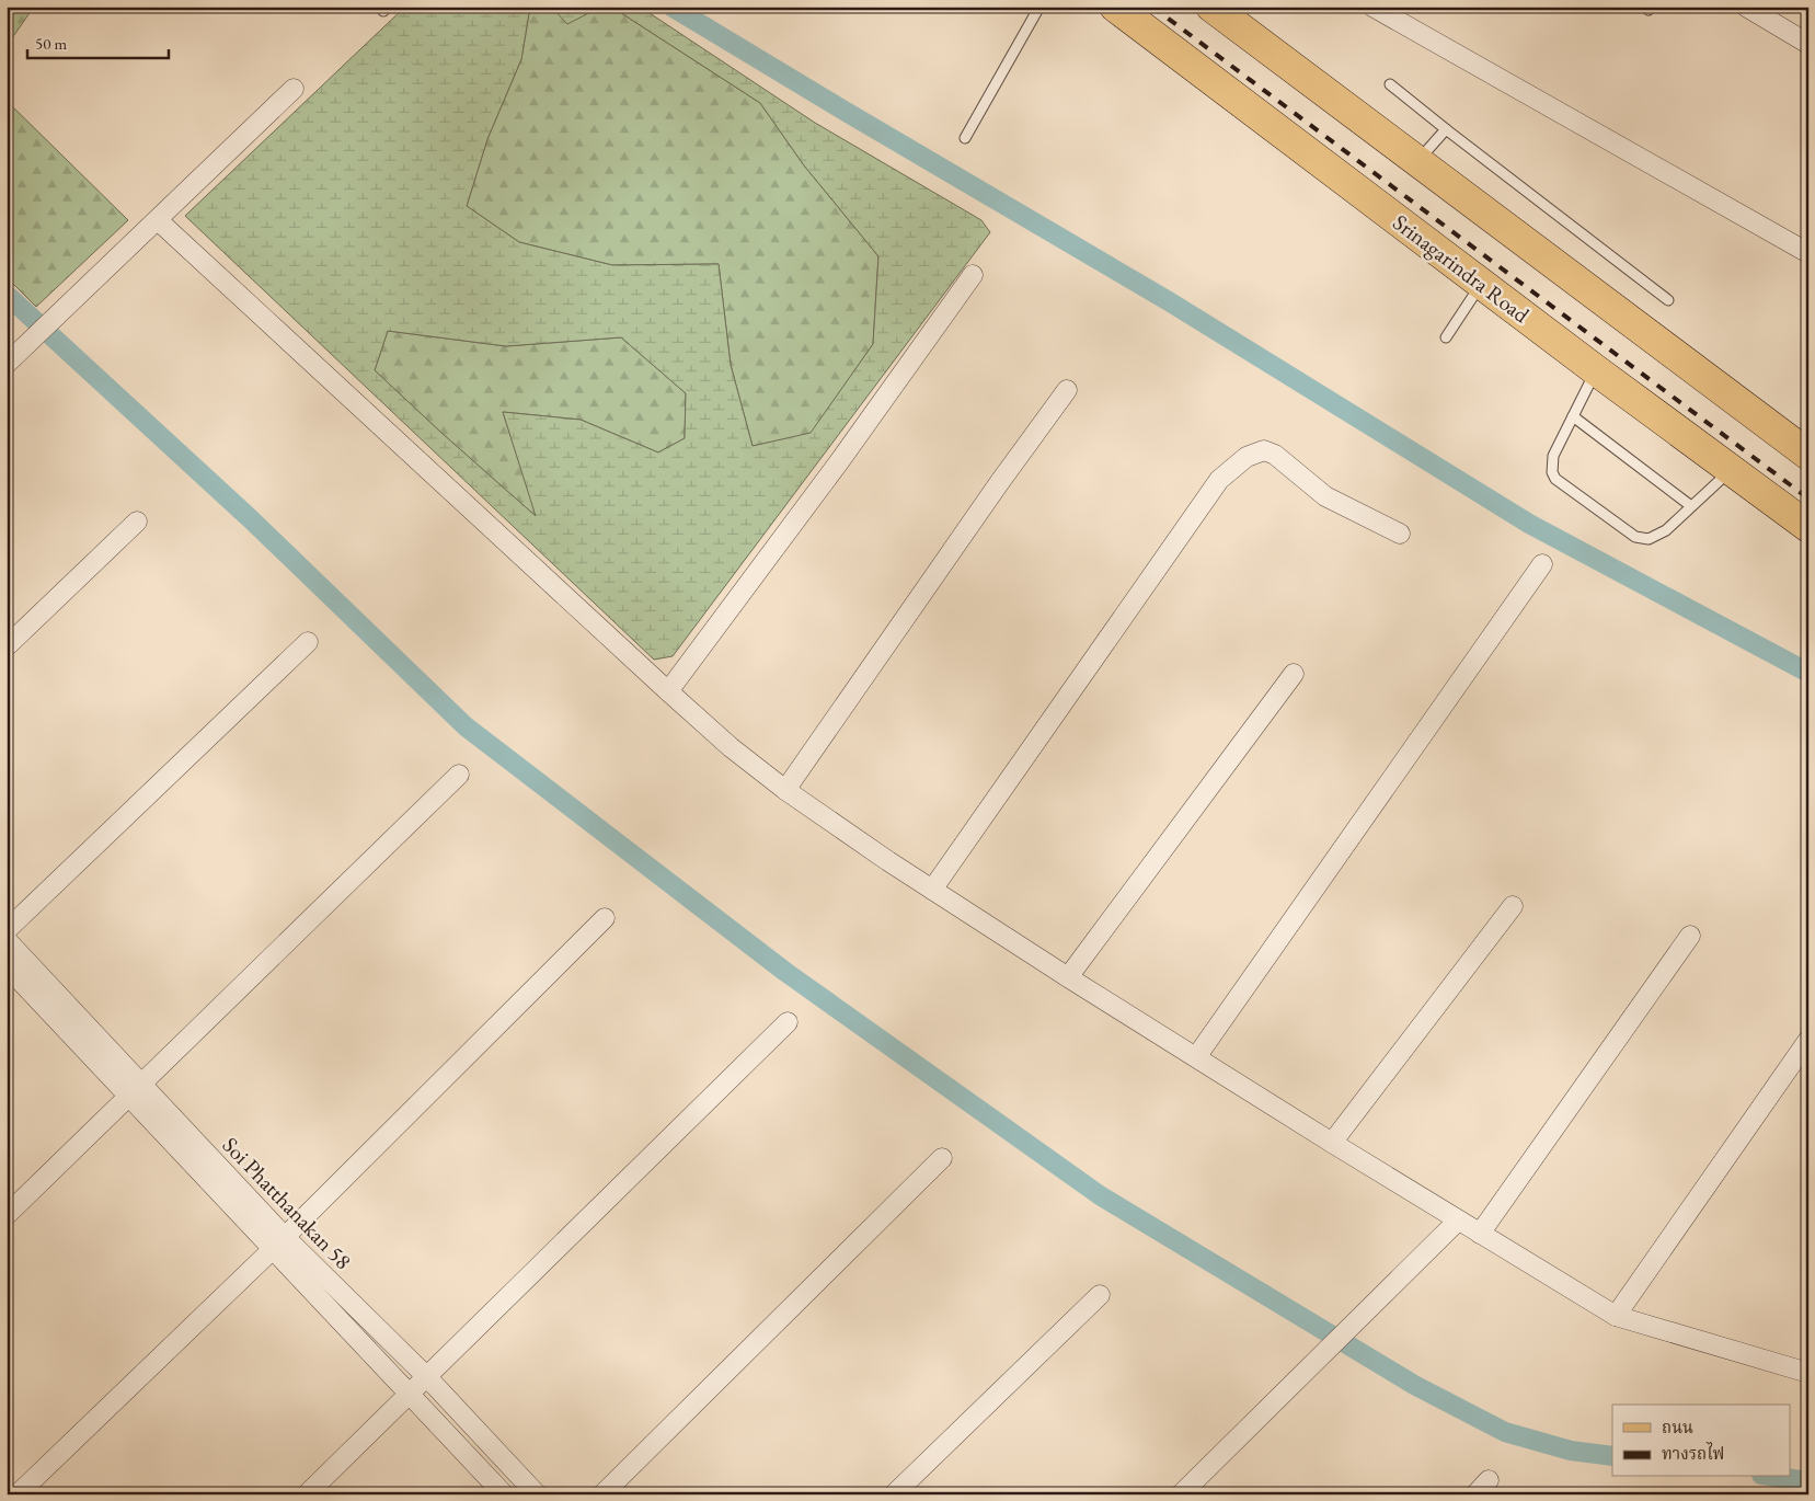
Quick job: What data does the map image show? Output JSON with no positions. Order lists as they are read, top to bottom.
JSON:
{
  "streets": {
    "main road": ["Srinagarindra Road"],
    "street": ["Soi Phatthanakan 58"]
  },
  "legend": ["ถนน", "ทางรถไฟ"],
  "scale_bar": "50 m"
}
